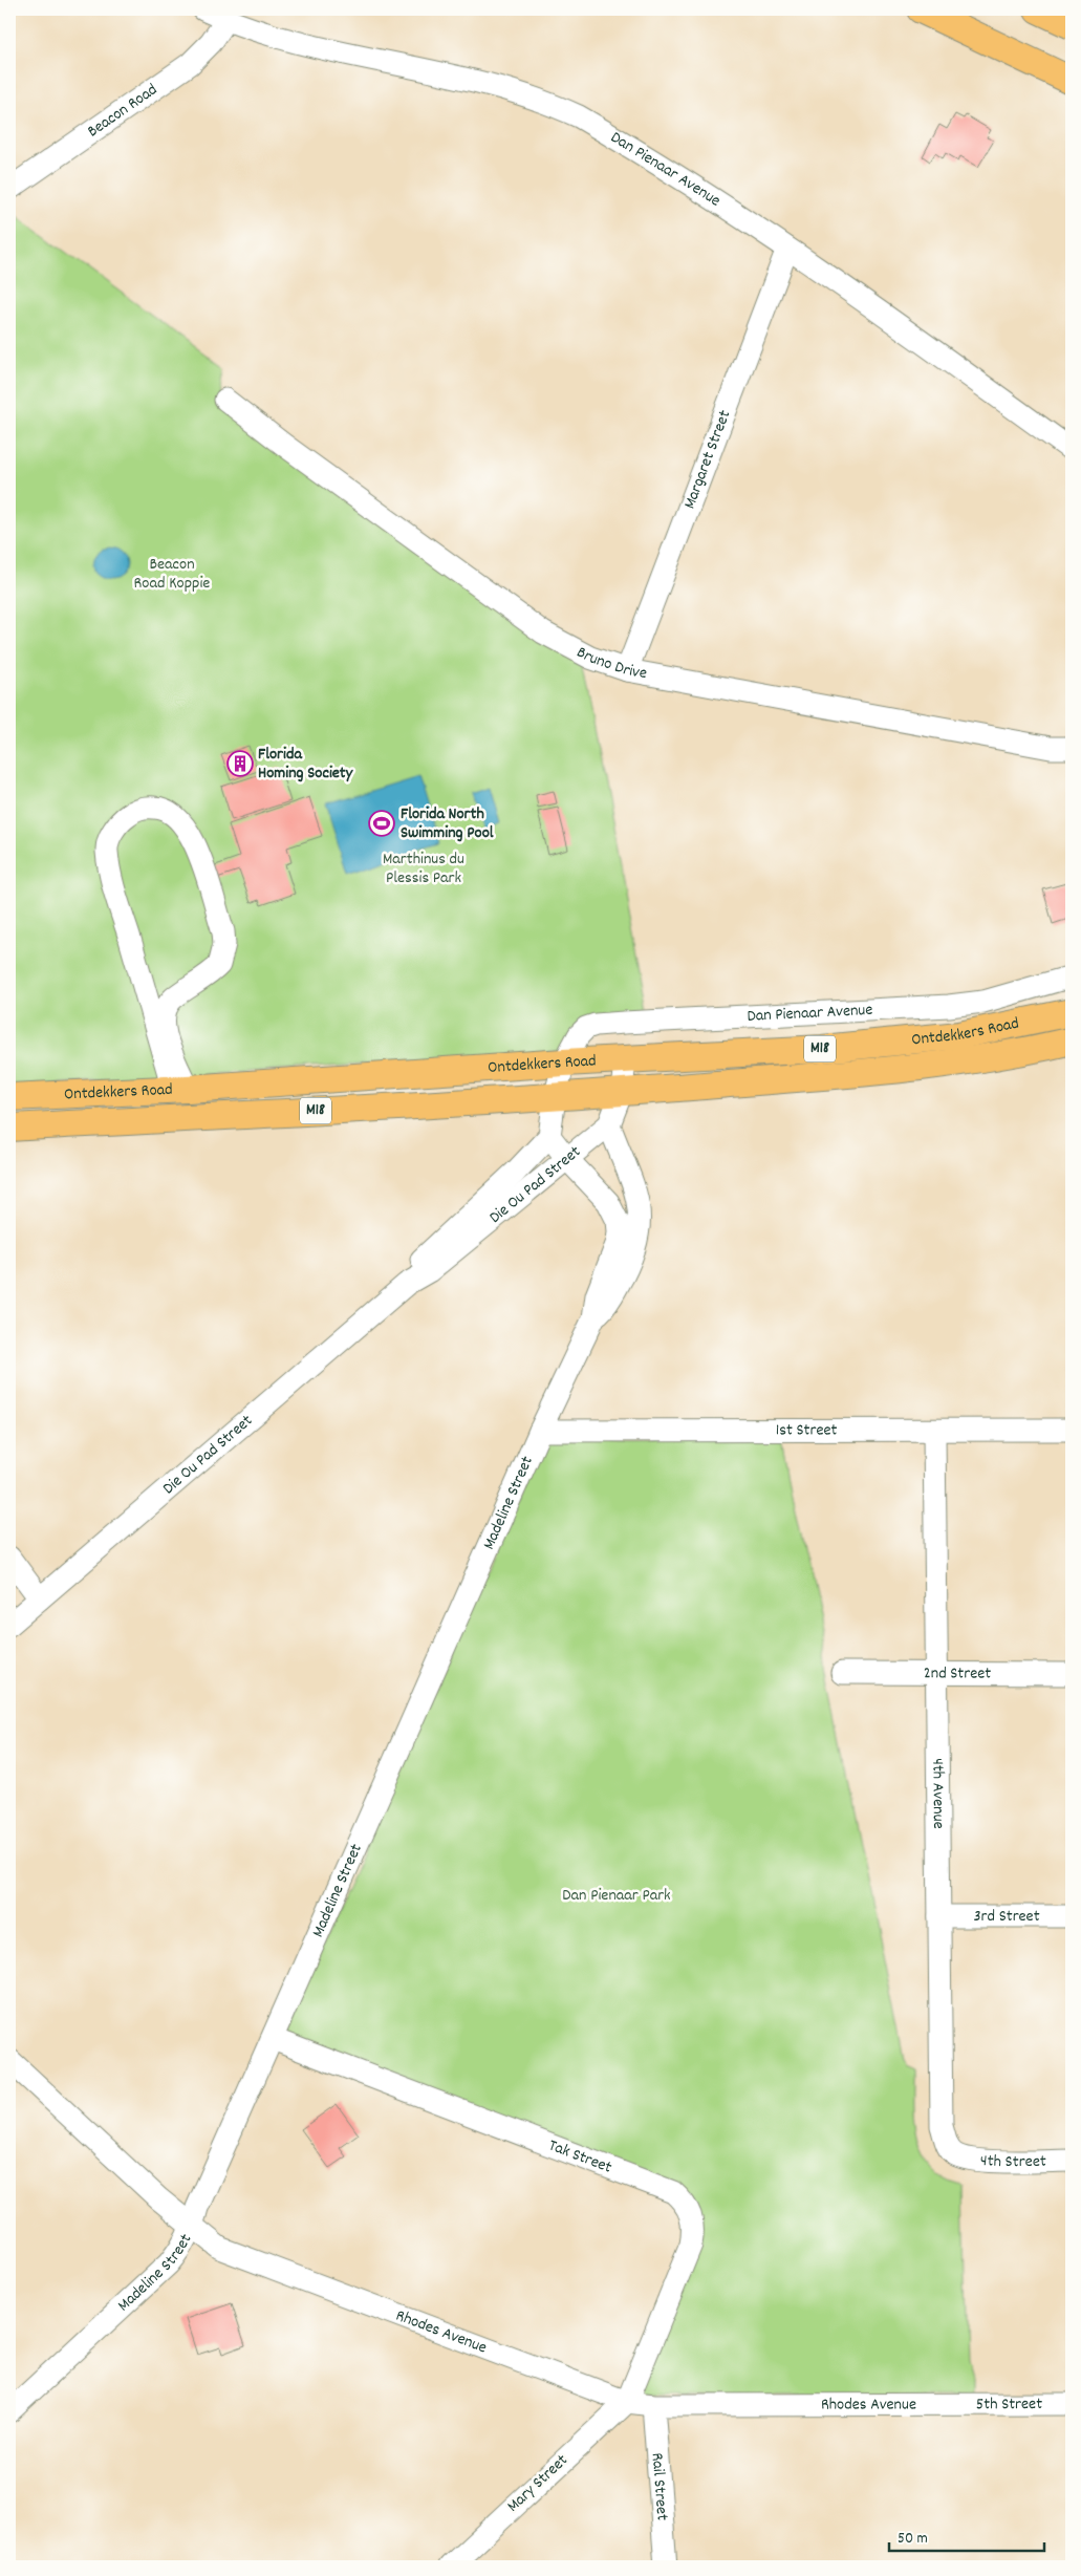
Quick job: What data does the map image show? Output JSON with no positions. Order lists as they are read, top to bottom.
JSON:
{
  "streets": {
    "main road": ["Ontdekkers Road", "M18"],
    "street": [
      "Beacon Road",
      "Dan Pienaar Avenue",
      "Margaret Street",
      "Bruno Drive",
      "Die Ou Pad Street",
      "1st Street",
      "Madeline Street",
      "2nd Street",
      "4th Avenue",
      "3rd Street",
      "Tak Street",
      "4th Street",
      "Rhodes Avenue",
      "5th Street",
      "Mary Street",
      "Rail Street"
    ]
  },
  "crossings": [
    ["Beacon Road", "Dan Pienaar Avenue"],
    ["Dan Pienaar Avenue", "Margaret Street"],
    ["Dan Pienaar Avenue", "Ontdekkers Road"],
    ["Dan Pienaar Avenue", "Die Ou Pad Street"],
    ["Margaret Street", "Bruno Drive"],
    ["Ontdekkers Road", "Die Ou Pad Street"],
    ["Die Ou Pad Street", "Madeline Street"],
    ["1st Street", "Madeline Street"],
    ["1st Street", "4th Avenue"],
    ["Madeline Street", "Tak Street"],
    ["Madeline Street", "Rhodes Avenue"],
    ["2nd Street", "4th Avenue"],
    ["4th Avenue", "3rd Street"],
    ["4th Avenue", "4th Street"],
    ["Tak Street", "Rhodes Avenue"],
    ["Tak Street", "Mary Street"],
    ["Rhodes Avenue", "5th Street"],
    ["Rhodes Avenue", "Mary Street"],
    ["Rhodes Avenue", "Rail Street"]
  ],
  "parks": ["Beacon Road Koppie", "Marthinus du Plessis Park", "Dan Pienaar Park"],
  "places": {
    "building": ["Florida Homing Society"],
    "sports": ["Florida North Swimming Pool"]
  },
  "scale_bar": "50 m"
}
